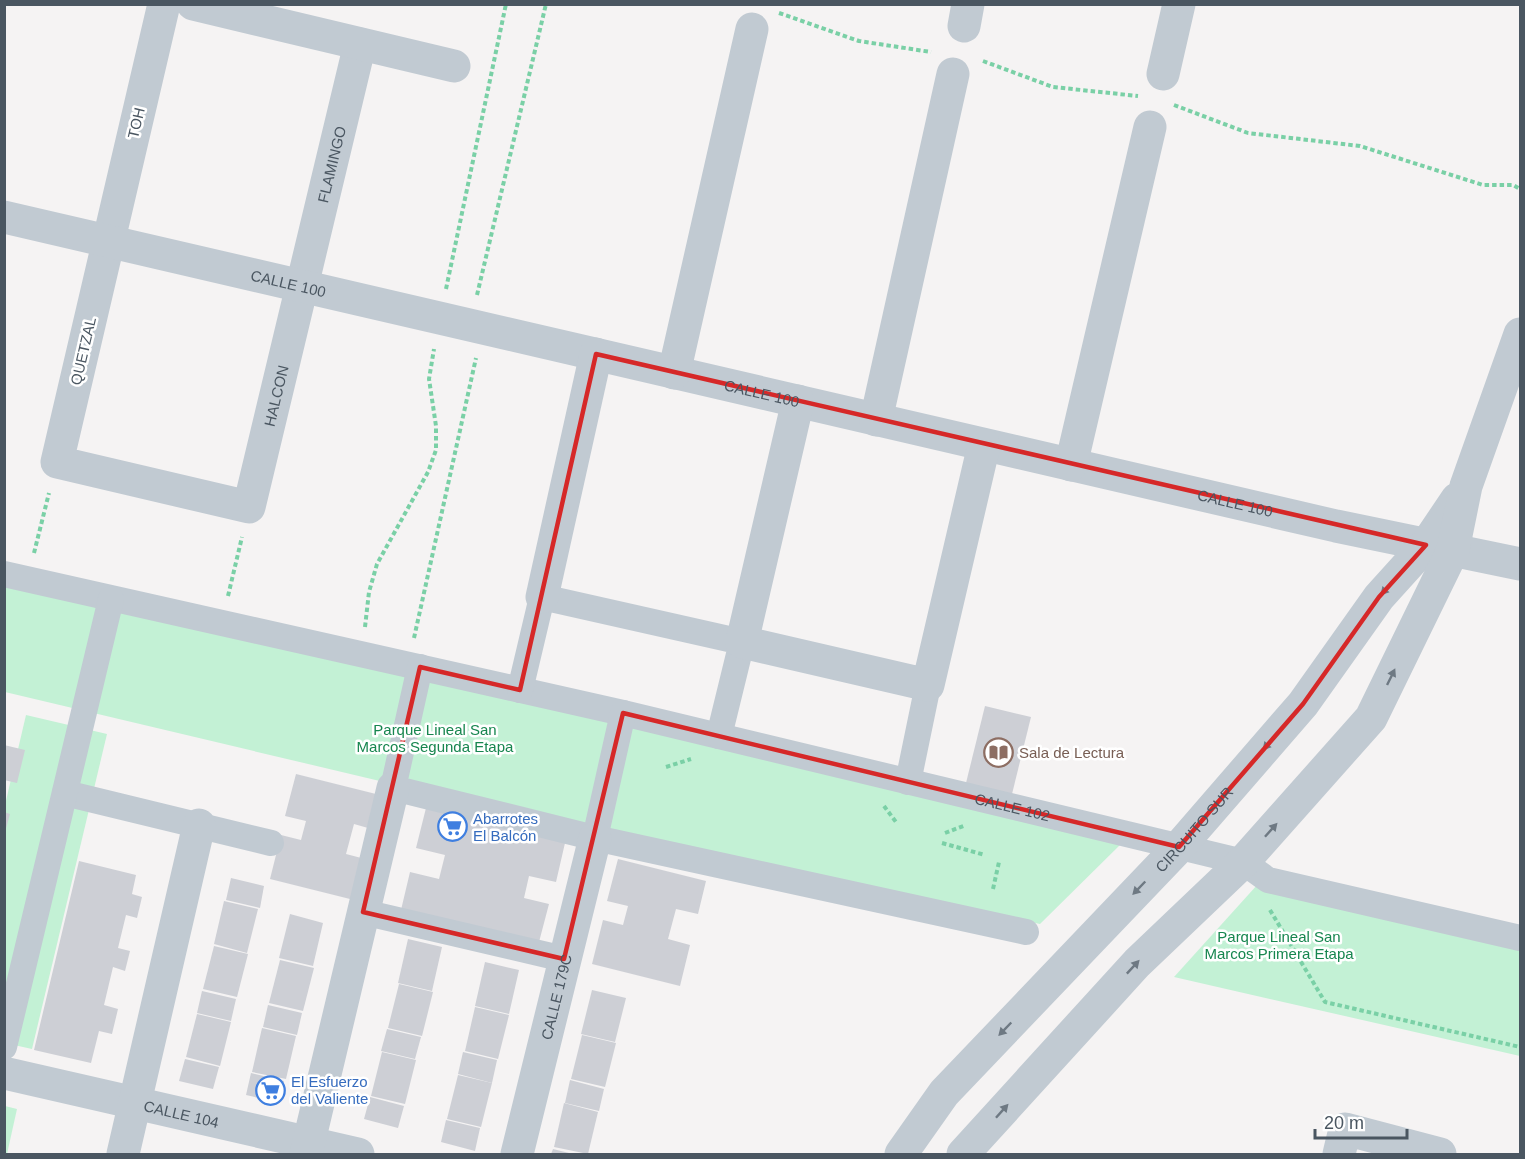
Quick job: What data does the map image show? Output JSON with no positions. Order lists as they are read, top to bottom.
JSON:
{
  "streets": {
    "street": [
      "TOH",
      "FLAMINGO",
      "CALLE 100",
      "QUETZAL",
      "HALCON",
      "CALLE 102",
      "CIRCUITO SUR",
      "CALLE 179C",
      "CALLE 104"
    ]
  },
  "crossings": [
    ["TOH", "CALLE 100"],
    ["TOH", "QUETZAL"],
    ["FLAMINGO", "CALLE 100"],
    ["FLAMINGO", "HALCON"],
    ["CALLE 100", "QUETZAL"],
    ["CALLE 100", "HALCON"],
    ["CALLE 100", "CIRCUITO SUR"],
    ["CALLE 102", "CIRCUITO SUR"]
  ],
  "parks": ["Parque Lineal San Marcos Segunda Etapa", "Parque Lineal San Marcos Primera Etapa"],
  "places": {
    "library": ["Sala de Lectura"],
    "supermarket": ["Abarrotes El Balcón", "El Esfuerzo del Valiente"]
  },
  "scale_bar": "20 m"
}
